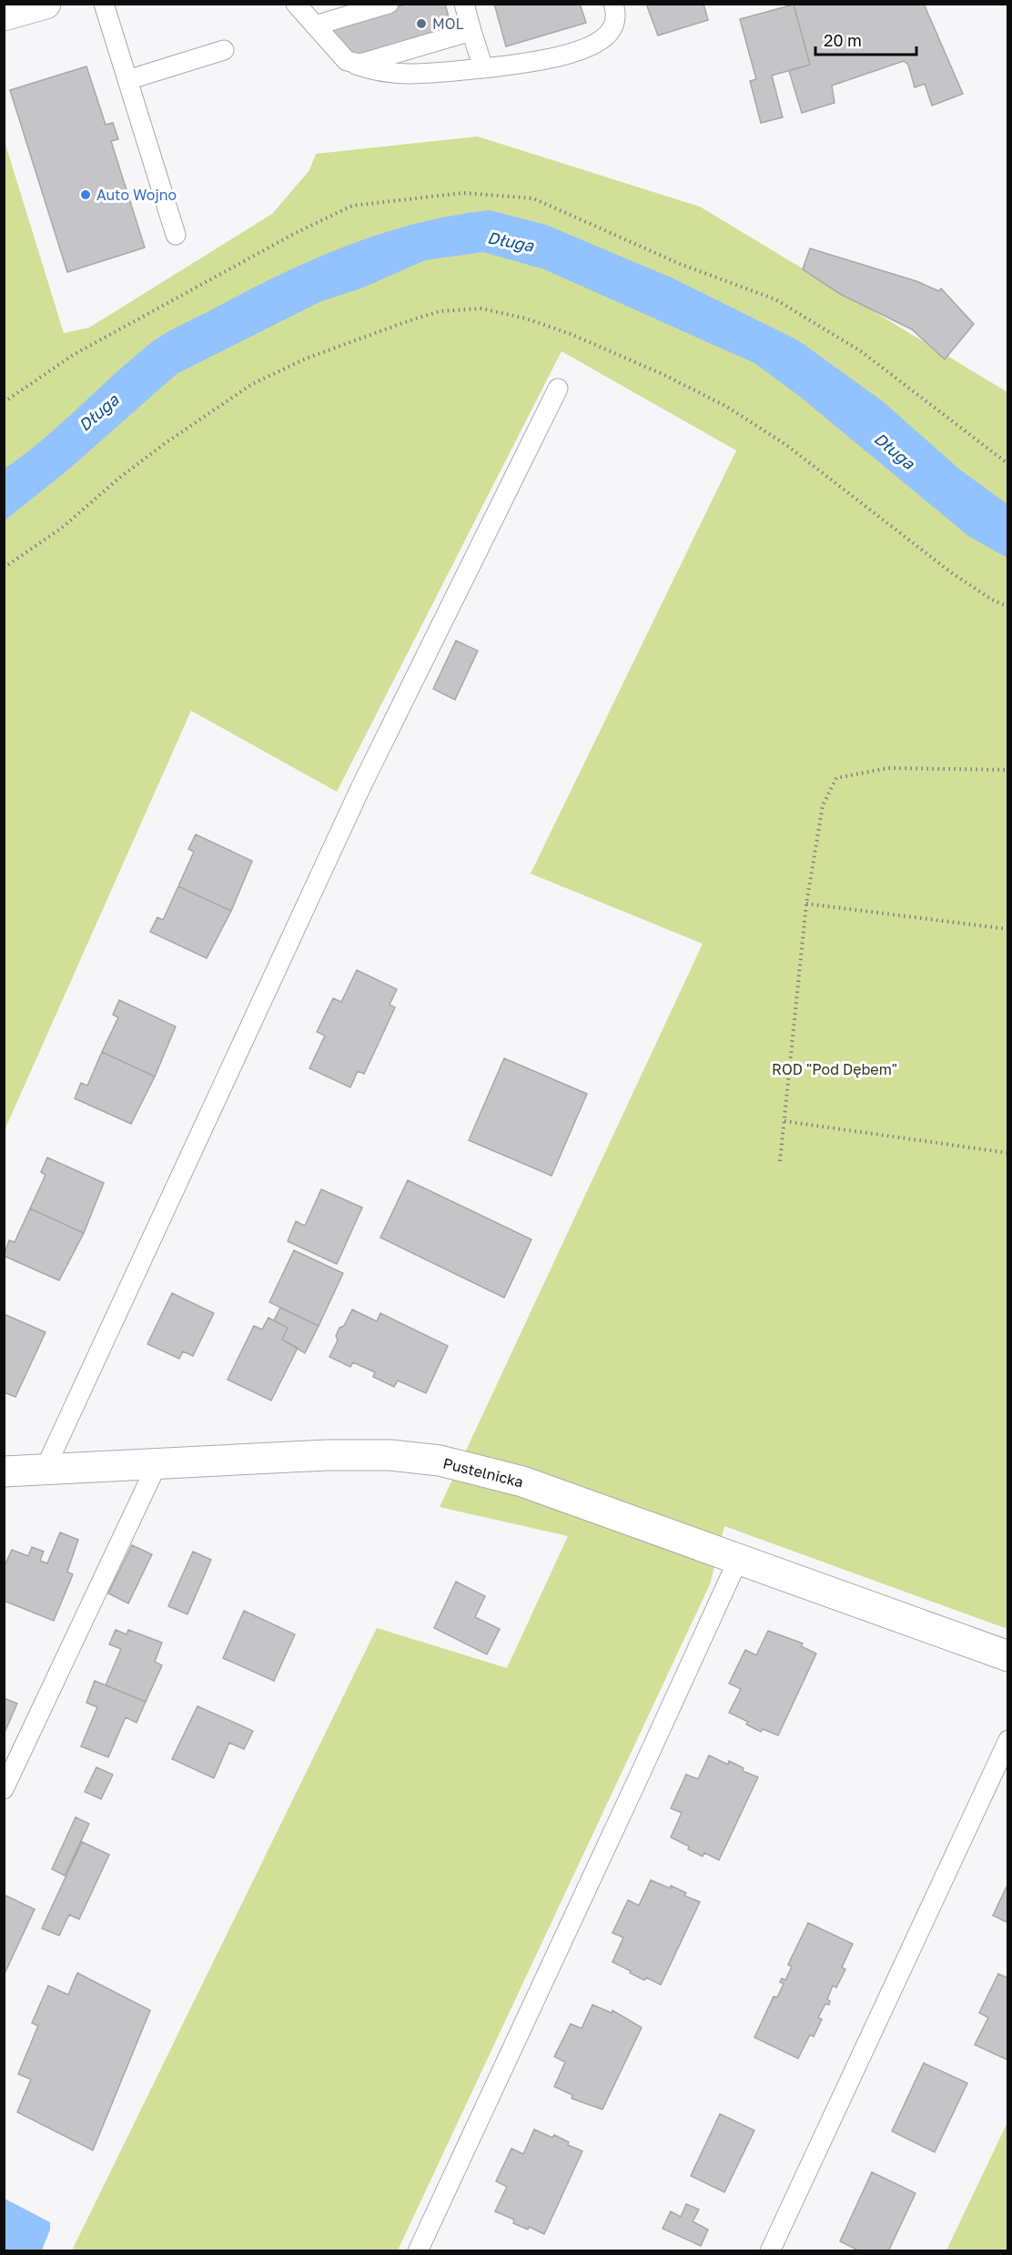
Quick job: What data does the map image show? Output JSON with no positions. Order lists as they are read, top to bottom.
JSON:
{
  "streets": {
    "street": ["Pustelnicka"]
  },
  "water": ["Długa"],
  "parks": ["ROD \"Pod Dębem\""],
  "places": ["MOL", "Auto Wojno"],
  "scale_bar": "20 m"
}
